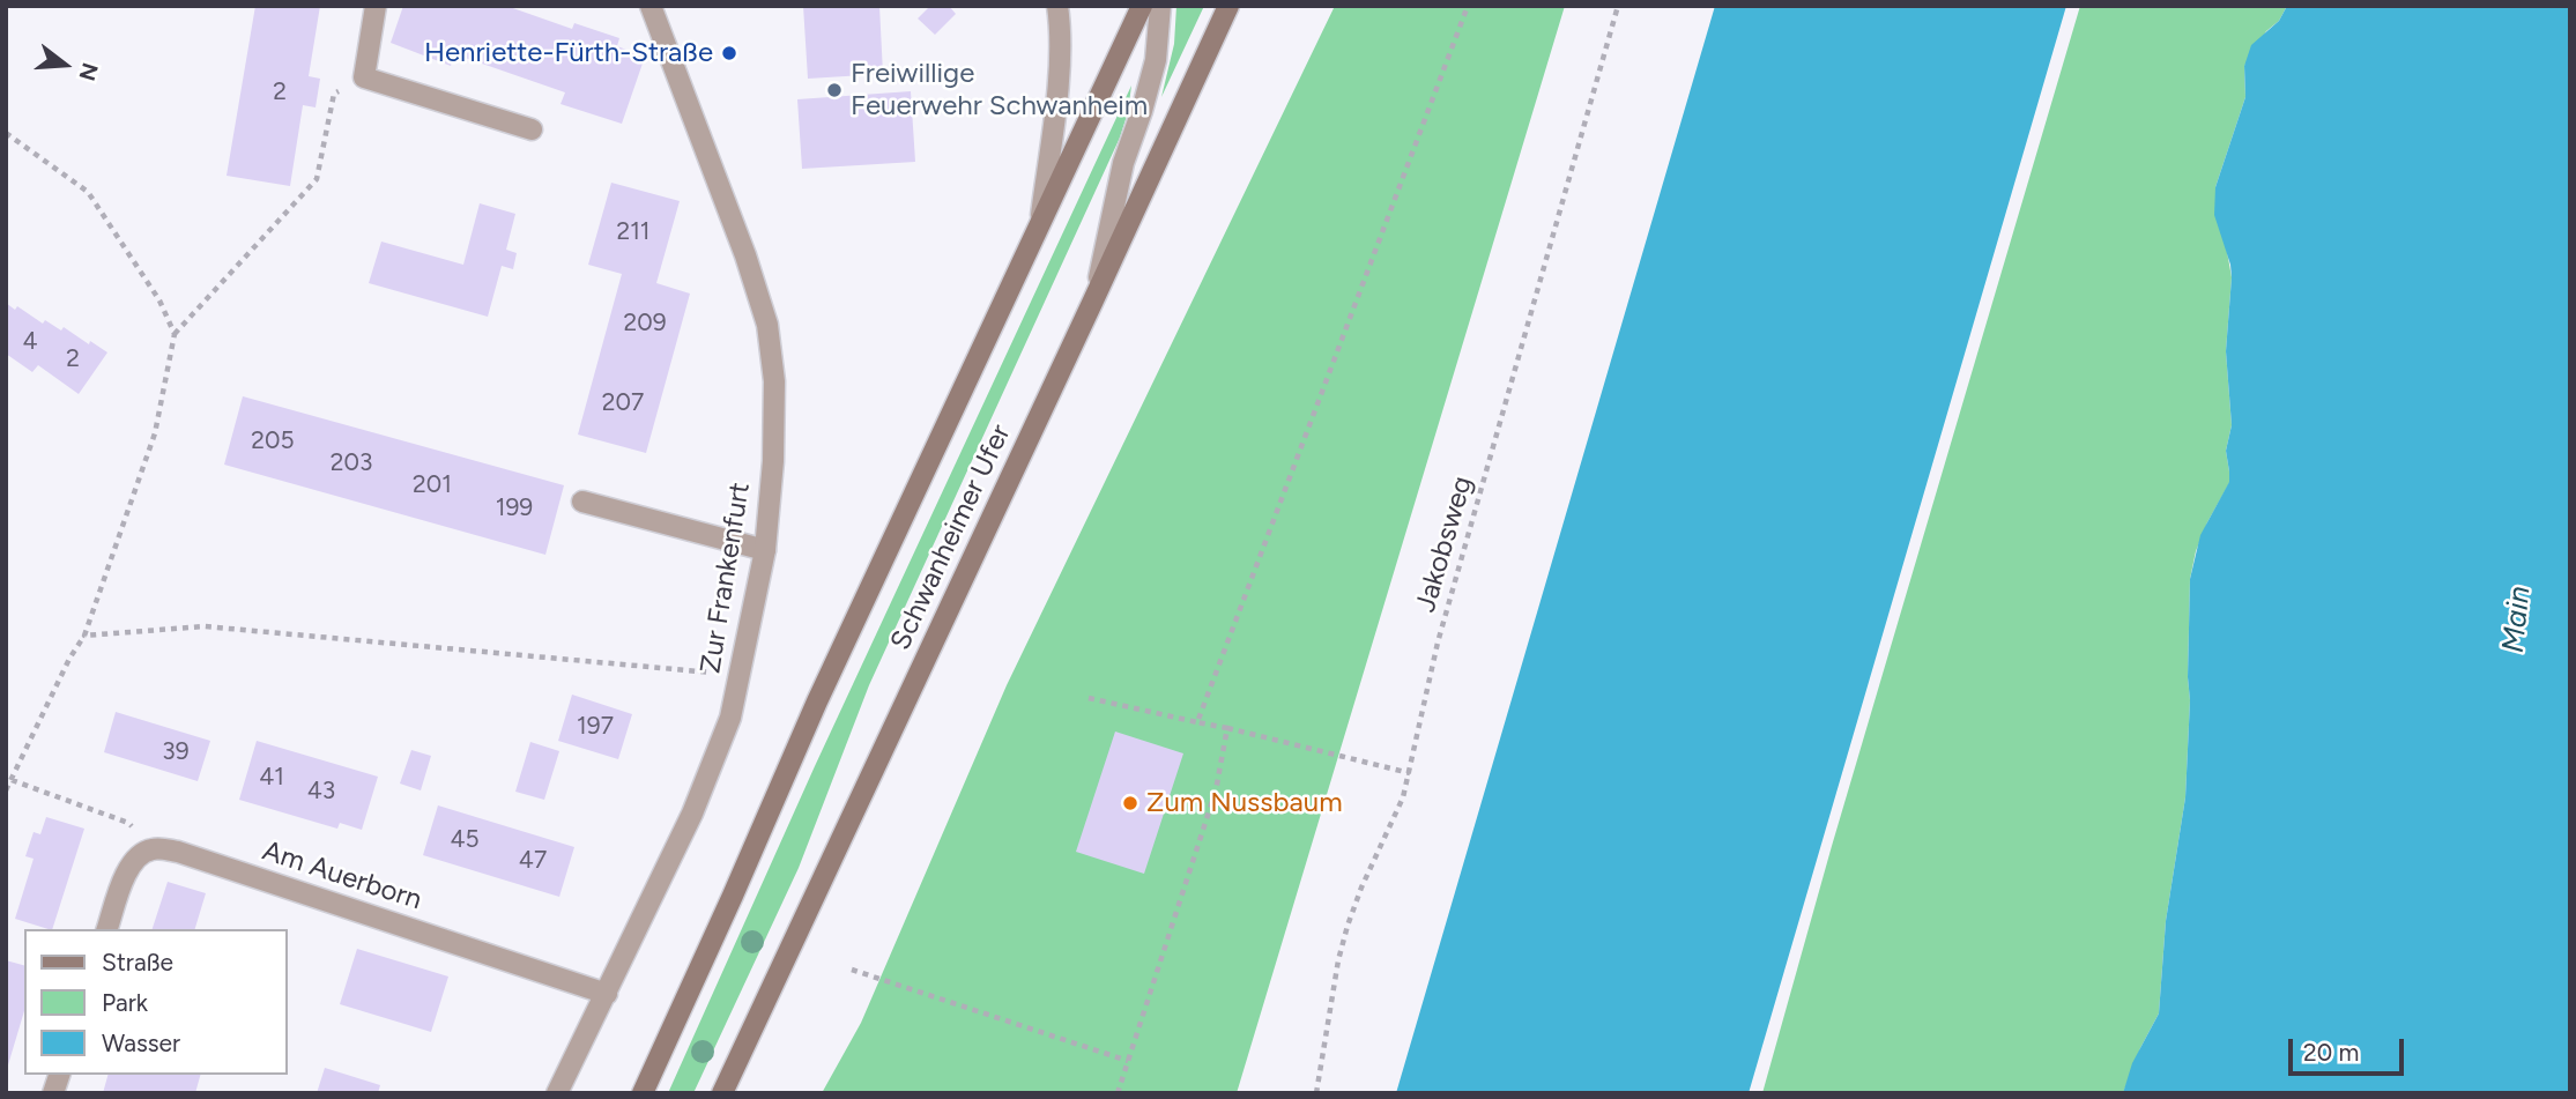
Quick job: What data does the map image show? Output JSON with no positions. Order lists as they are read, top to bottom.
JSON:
{
  "streets": {
    "main road": ["Schwanheimer Ufer"],
    "street": ["Zur Frankenfurt", "Am Auerborn"],
    "path": ["Jakobsweg"]
  },
  "crossings": [
    ["Zur Frankenfurt", "Am Auerborn"]
  ],
  "water": ["Main"],
  "places": ["Henriette-Fürth-Straße", "Freiwillige Feuerwehr Schwanheim", "Zum Nussbaum"],
  "house_numbers": [
    "2",
    "211",
    "209",
    "4",
    "2",
    "207",
    "205",
    "203",
    "201",
    "199",
    "197",
    "39",
    "41",
    "43",
    "45",
    "47"
  ],
  "legend": ["Straße", "Park", "Wasser"],
  "scale_bar": "20 m",
  "north": "right"
}
